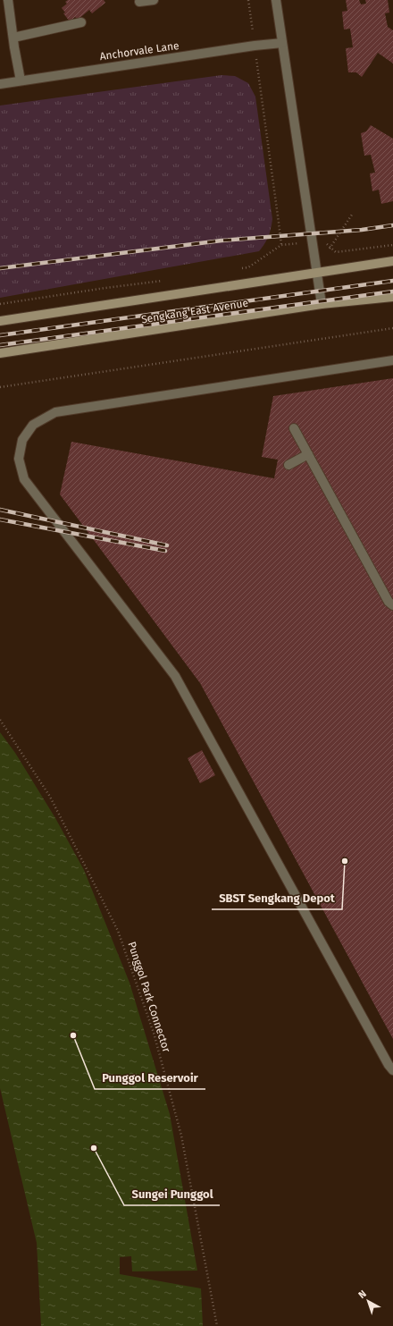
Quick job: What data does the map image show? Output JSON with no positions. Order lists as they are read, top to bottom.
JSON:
{
  "streets": {
    "main road": ["Sengkang East Avenue"],
    "street": ["Anchorvale Lane"],
    "path": ["Punggol Park Connector"]
  },
  "places": ["SBST Sengkang Depot", "Punggol Reservoir", "Sungei Punggol"],
  "north": "top left"
}
